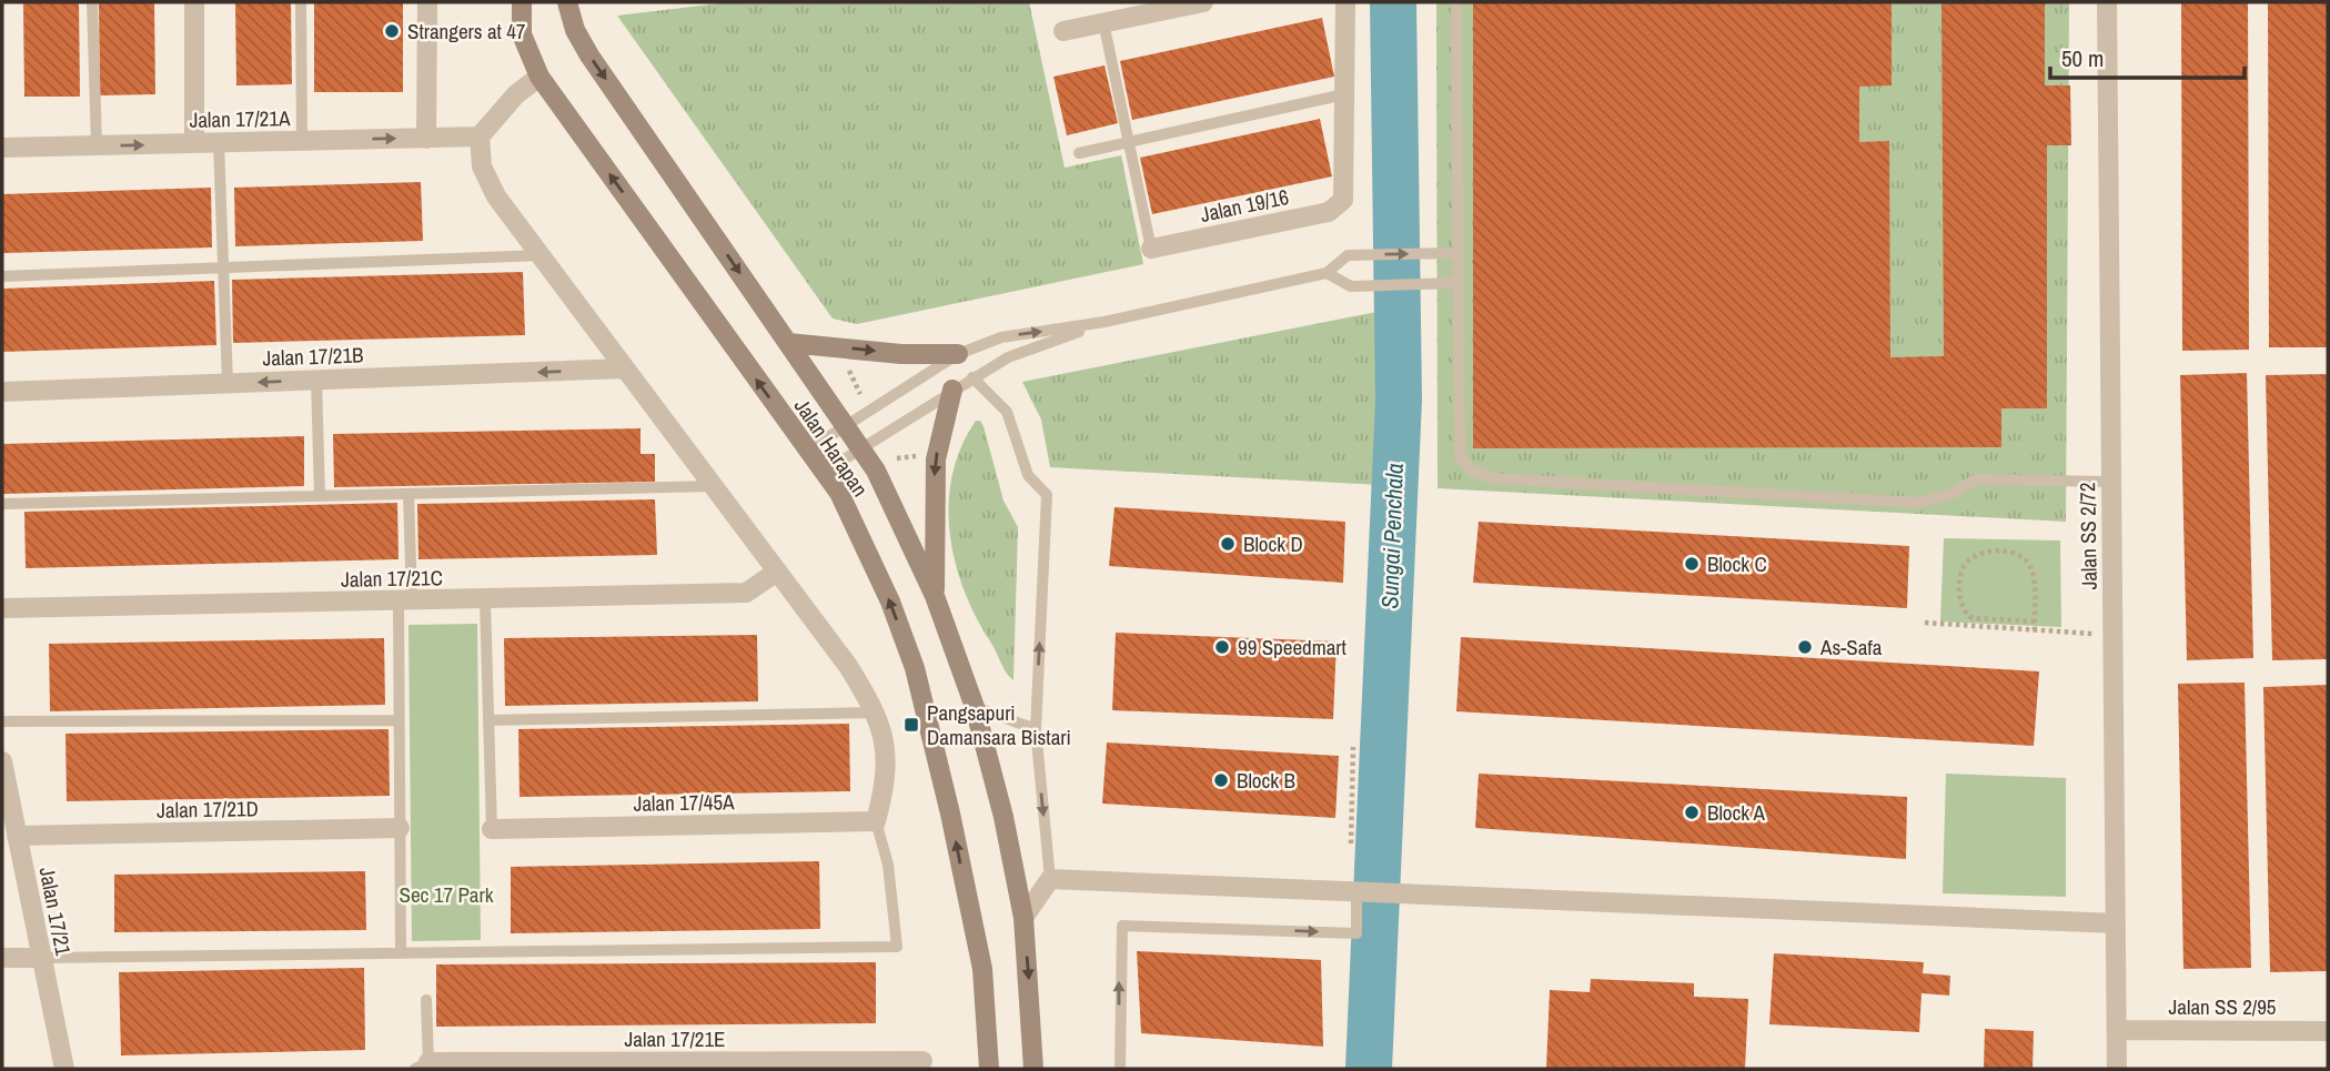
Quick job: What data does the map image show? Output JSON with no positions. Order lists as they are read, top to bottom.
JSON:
{
  "streets": {
    "main road": ["Jalan Harapan"],
    "street": [
      "Jalan 17/21A",
      "Jalan 19/16",
      "Jalan 17/21B",
      "Jalan SS 2/72",
      "Jalan 17/21C",
      "Jalan 17/45A",
      "Jalan 17/21D",
      "Jalan 17/21",
      "Jalan SS 2/95",
      "Jalan 17/21E"
    ]
  },
  "crossings": [
    ["Jalan SS 2/72", "Jalan SS 2/95"],
    ["Jalan 17/21D", "Jalan 17/21"]
  ],
  "one_way": ["Jalan 17/21A", "Jalan 17/21B"],
  "water": ["Sungai Penchala"],
  "parks": ["Sec 17 Park"],
  "places": {
    "other": [
      "Strangers at 47",
      "Block D",
      "Block C",
      "99 Speedmart",
      "As-Safa",
      "Block B",
      "Block A"
    ],
    "transit": ["Pangsapuri Damansara Bistari"]
  },
  "scale_bar": "50 m"
}
